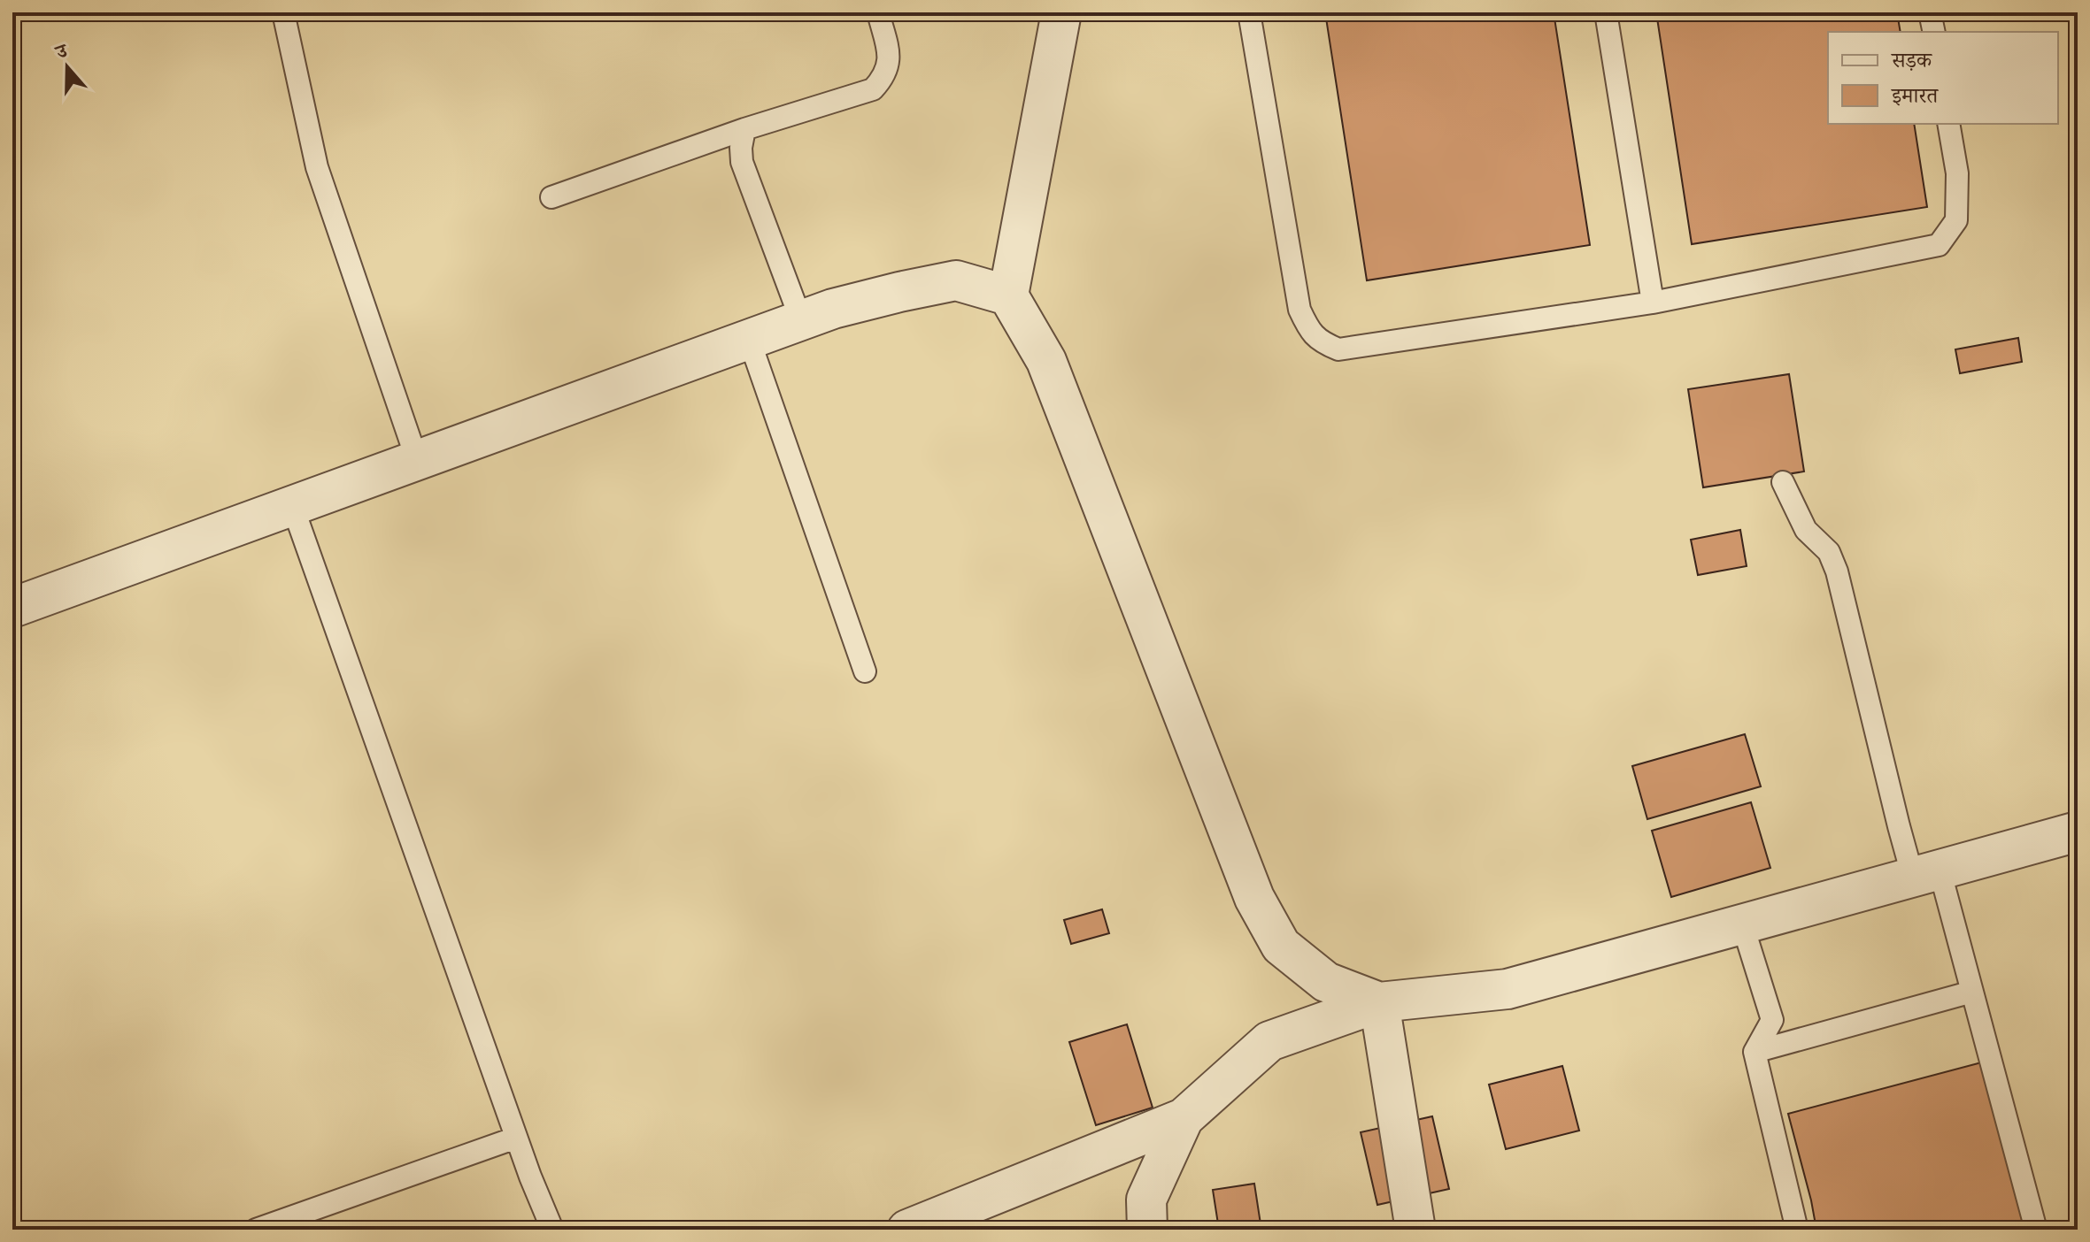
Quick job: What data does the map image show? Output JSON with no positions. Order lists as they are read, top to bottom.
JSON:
{
  "legend": ["सड़क", "इमारत"],
  "north": "top"
}
